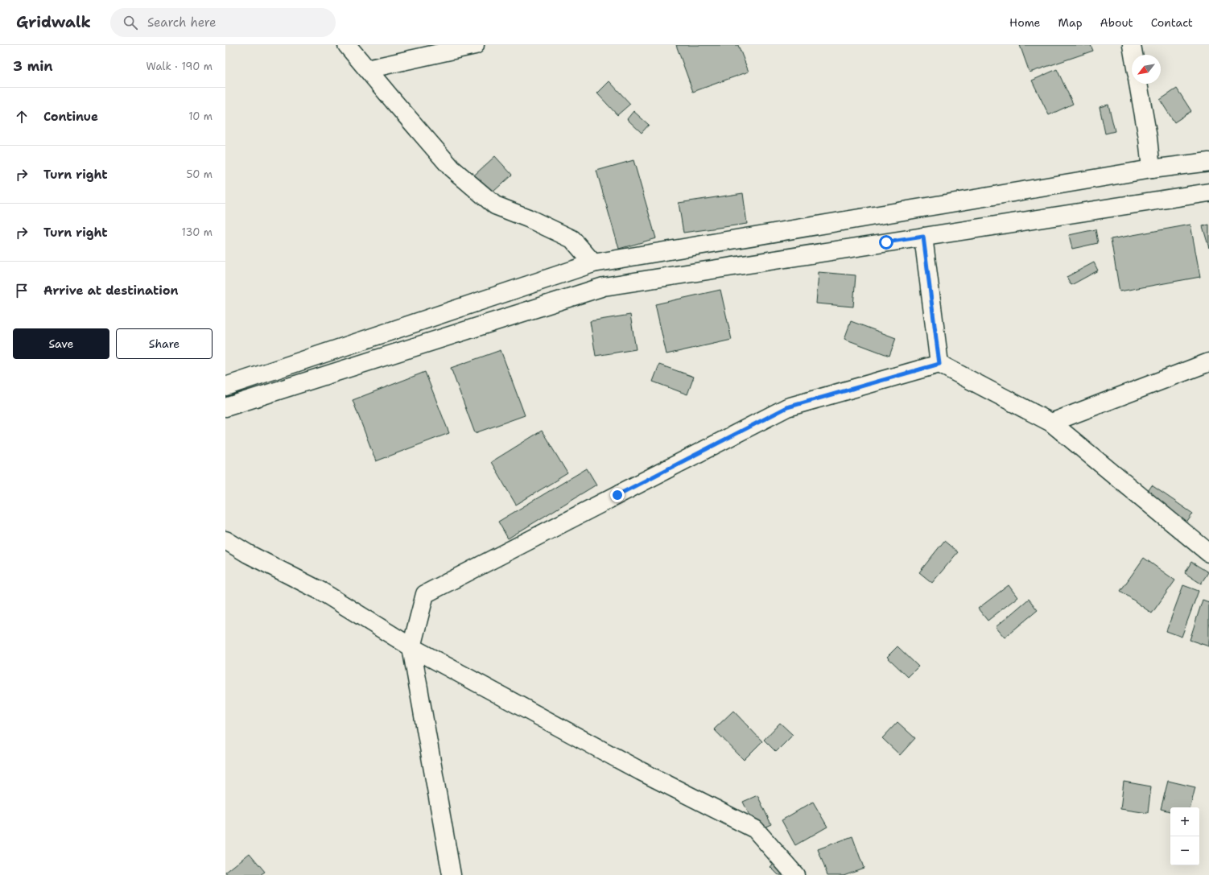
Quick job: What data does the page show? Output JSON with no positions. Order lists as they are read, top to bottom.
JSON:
{
  "north": "bottom left",
  "page": {
    "header": "Gridwalk",
    "search": "Search here",
    "nav": [
      "Home",
      "Map",
      "About",
      "Contact"
    ],
    "heading": ["3 min", "Walk · 190 m"],
    "list": [
      ["Continue", "10 m"],
      ["Turn right", "50 m"],
      ["Turn right", "130 m"],
      "Arrive at destination"
    ],
    "buttons": ["Save", "Share"],
    "map_buttons": ["+", "−"]
  }
}
